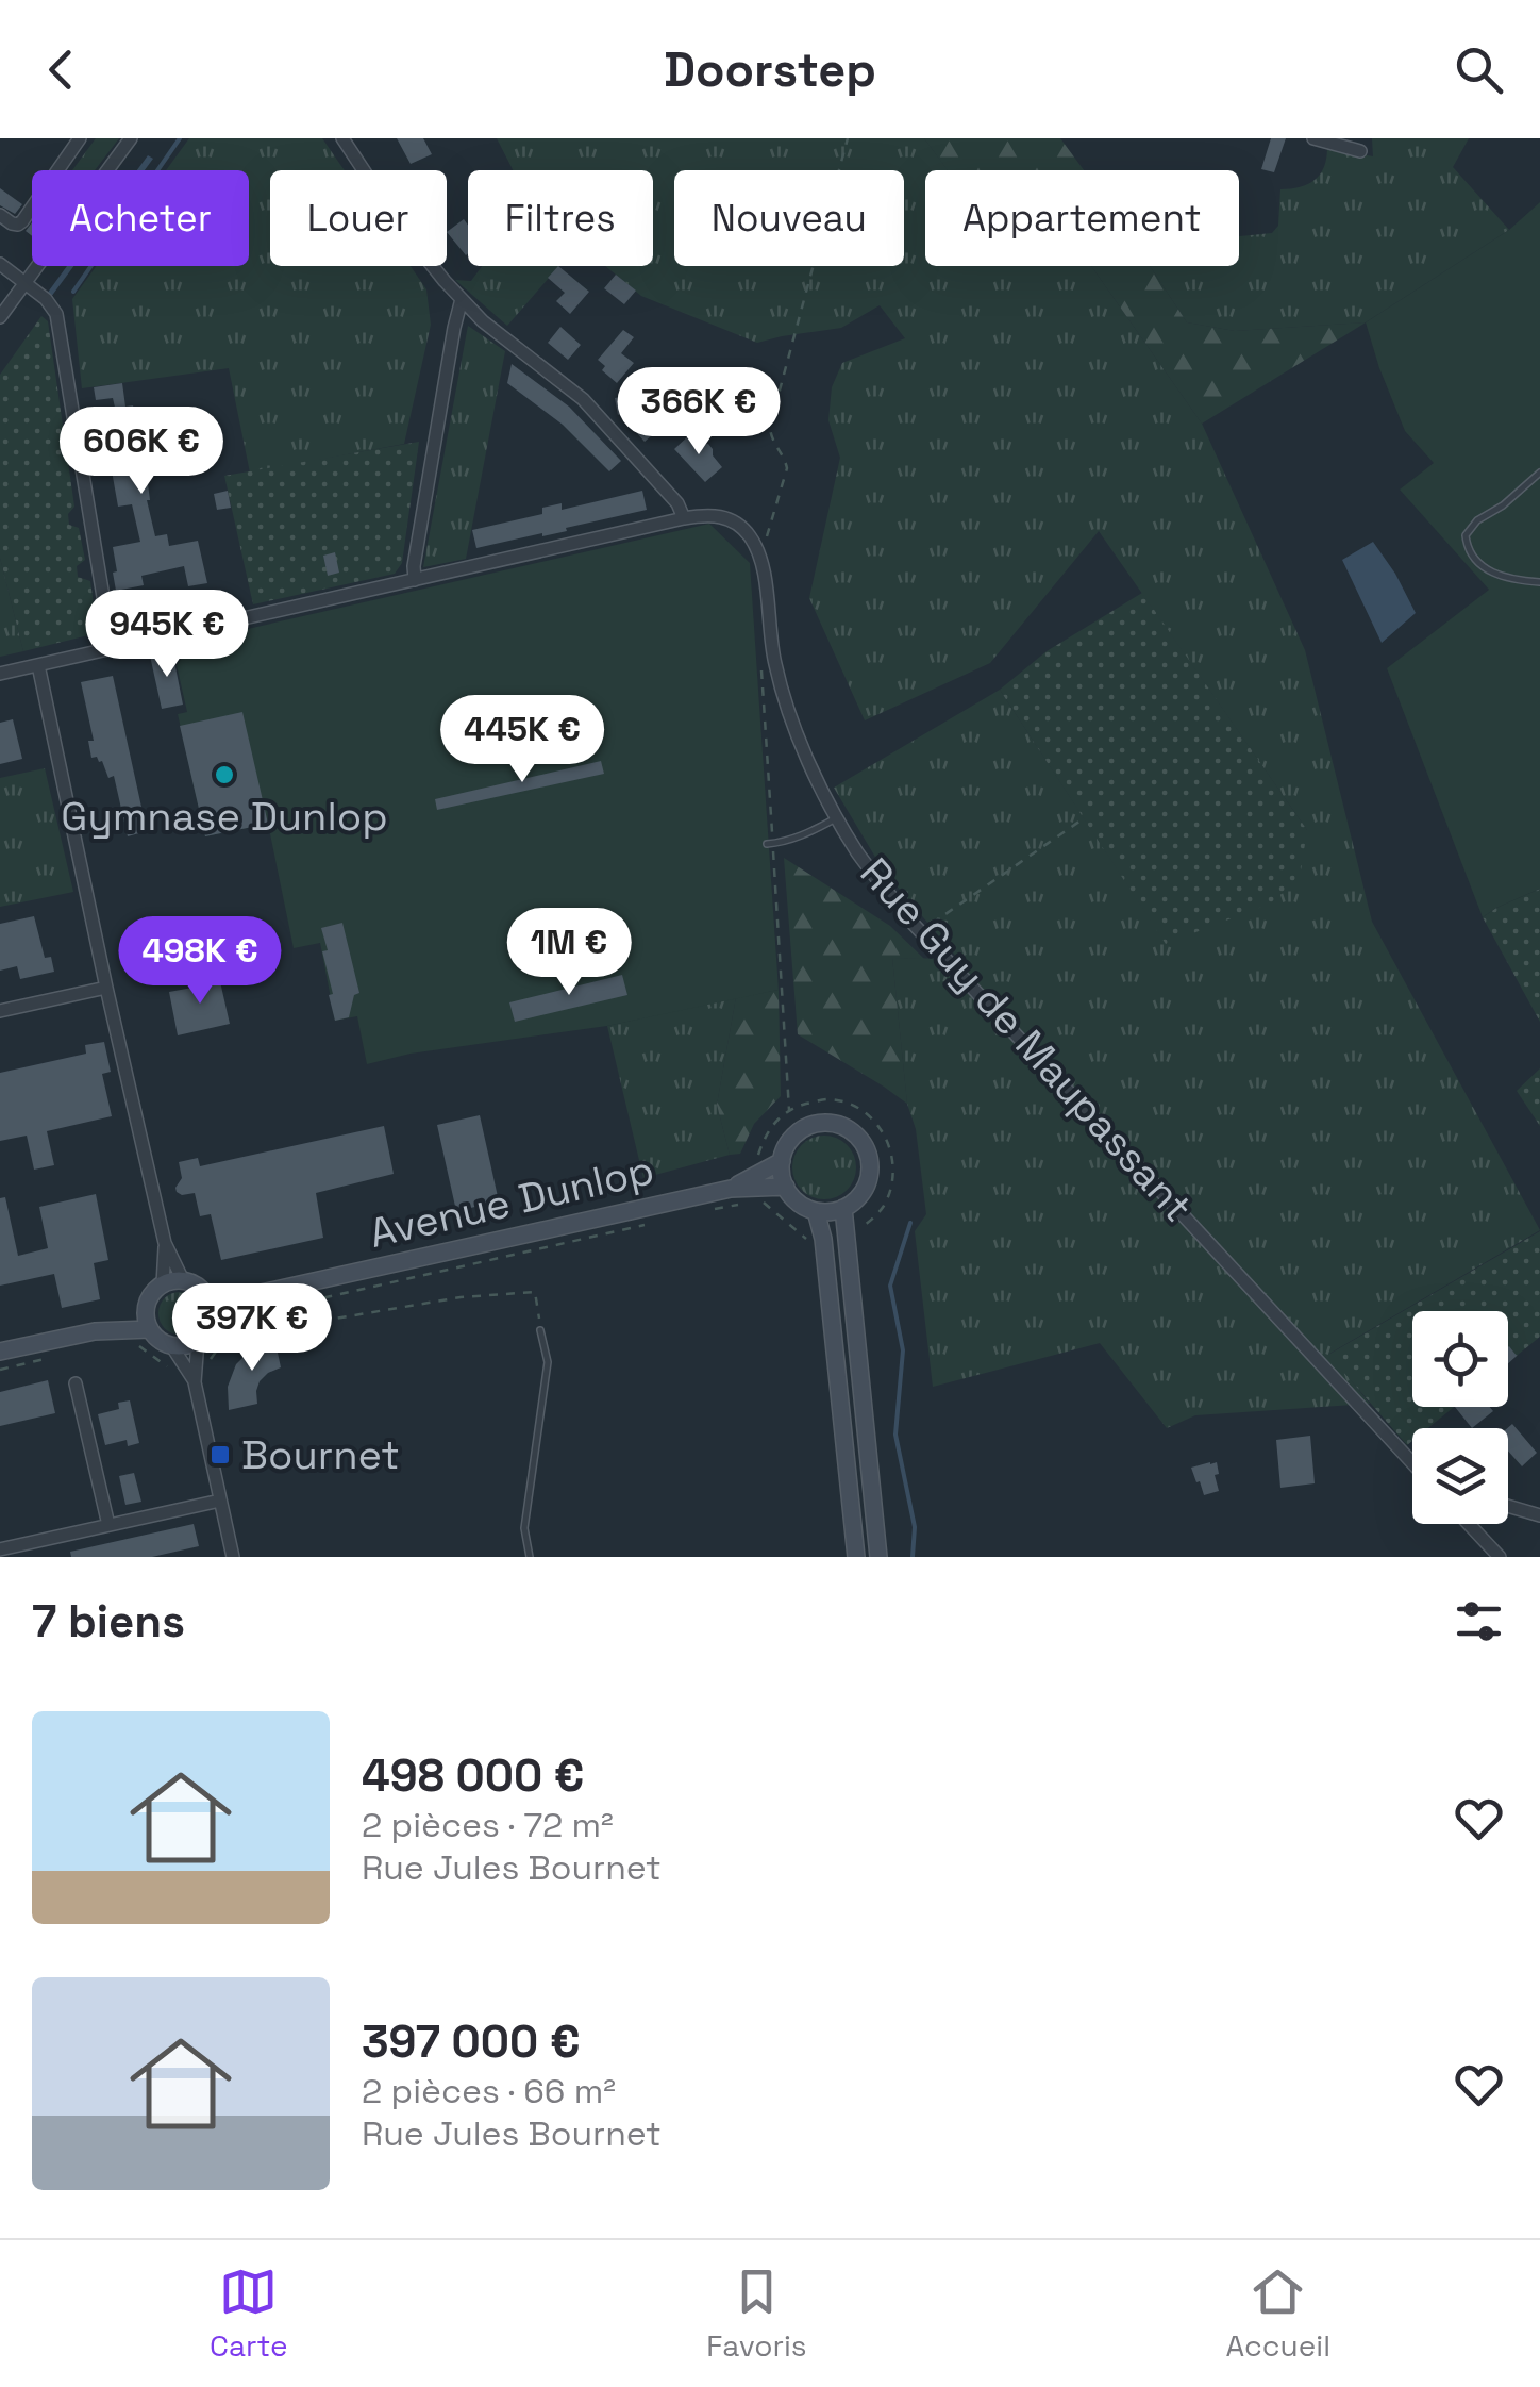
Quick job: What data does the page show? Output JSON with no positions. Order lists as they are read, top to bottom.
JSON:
{
  "streets": {
    "street": ["Rue Guy de Maupassant", "Avenue Dunlop"]
  },
  "places": {
    "other": ["Gymnase Dunlop"],
    "transit": ["Bournet"]
  },
  "page": {
    "header": "Doorstep",
    "chip": [
      "Acheter",
      "Louer",
      "Filtres",
      "Nouveau",
      "Appartement"
    ],
    "price": [
      "366K €",
      "606K €",
      "945K €",
      "445K €",
      "1M €",
      "498K €",
      "397K €"
    ],
    "heading": "7 biens",
    "list": [
      {
        "name": "498 000 €",
        "note": "2 pièces · 72 m² · Rue Jules Bournet"
      },
      {
        "name": "397 000 €",
        "note": "2 pièces · 66 m² · Rue Jules Bournet"
      }
    ],
    "tabs": ["Carte", "Favoris", "Accueil"]
  }
}
